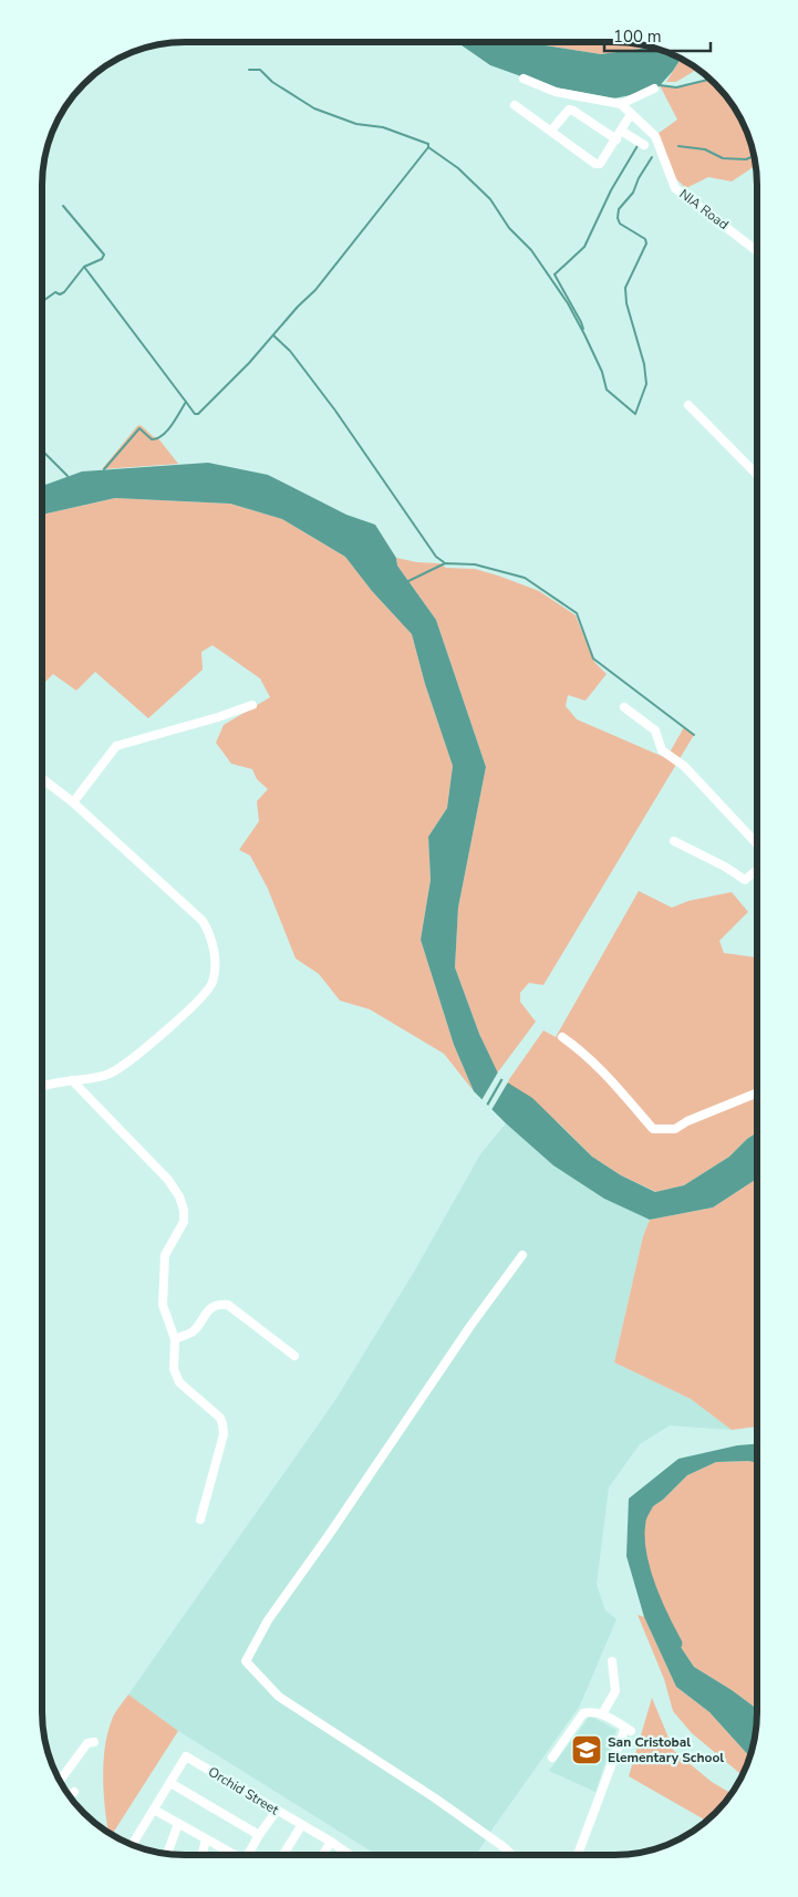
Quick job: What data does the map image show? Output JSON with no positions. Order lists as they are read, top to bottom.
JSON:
{
  "streets": {
    "street": ["NIA Road", "Orchid Street"]
  },
  "places": {
    "school or university": ["San Cristobal Elementary School"]
  },
  "scale_bar": "100 m"
}
